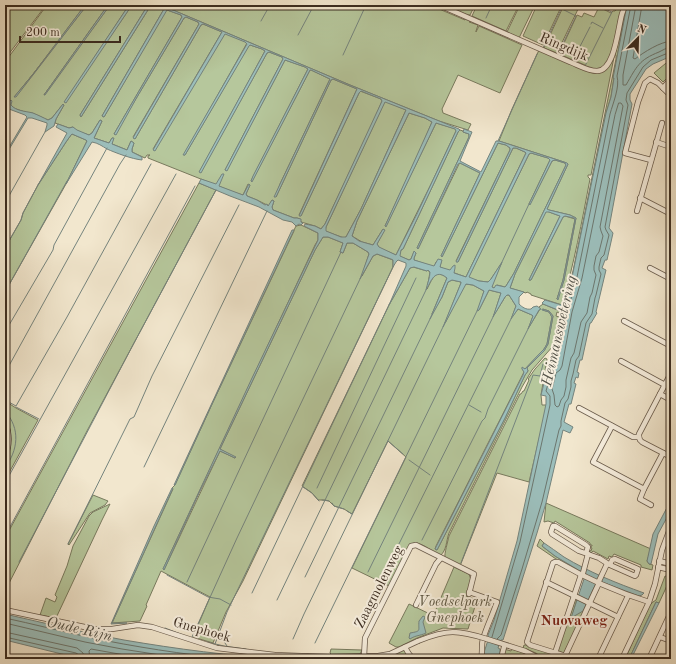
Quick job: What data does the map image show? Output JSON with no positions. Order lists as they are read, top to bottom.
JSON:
{
  "streets": {
    "street": ["Ringdijk", "Zaagmolenweg", "Gnephoek"]
  },
  "crossings": [
    ["Zaagmolenweg", "Gnephoek"]
  ],
  "districts": ["Nuovaweg"],
  "water": ["Heimanswetering", "Oude Rijn"],
  "parks": ["Voedselpark Gnephoek"],
  "scale_bar": "200 m",
  "north": "top right"
}
